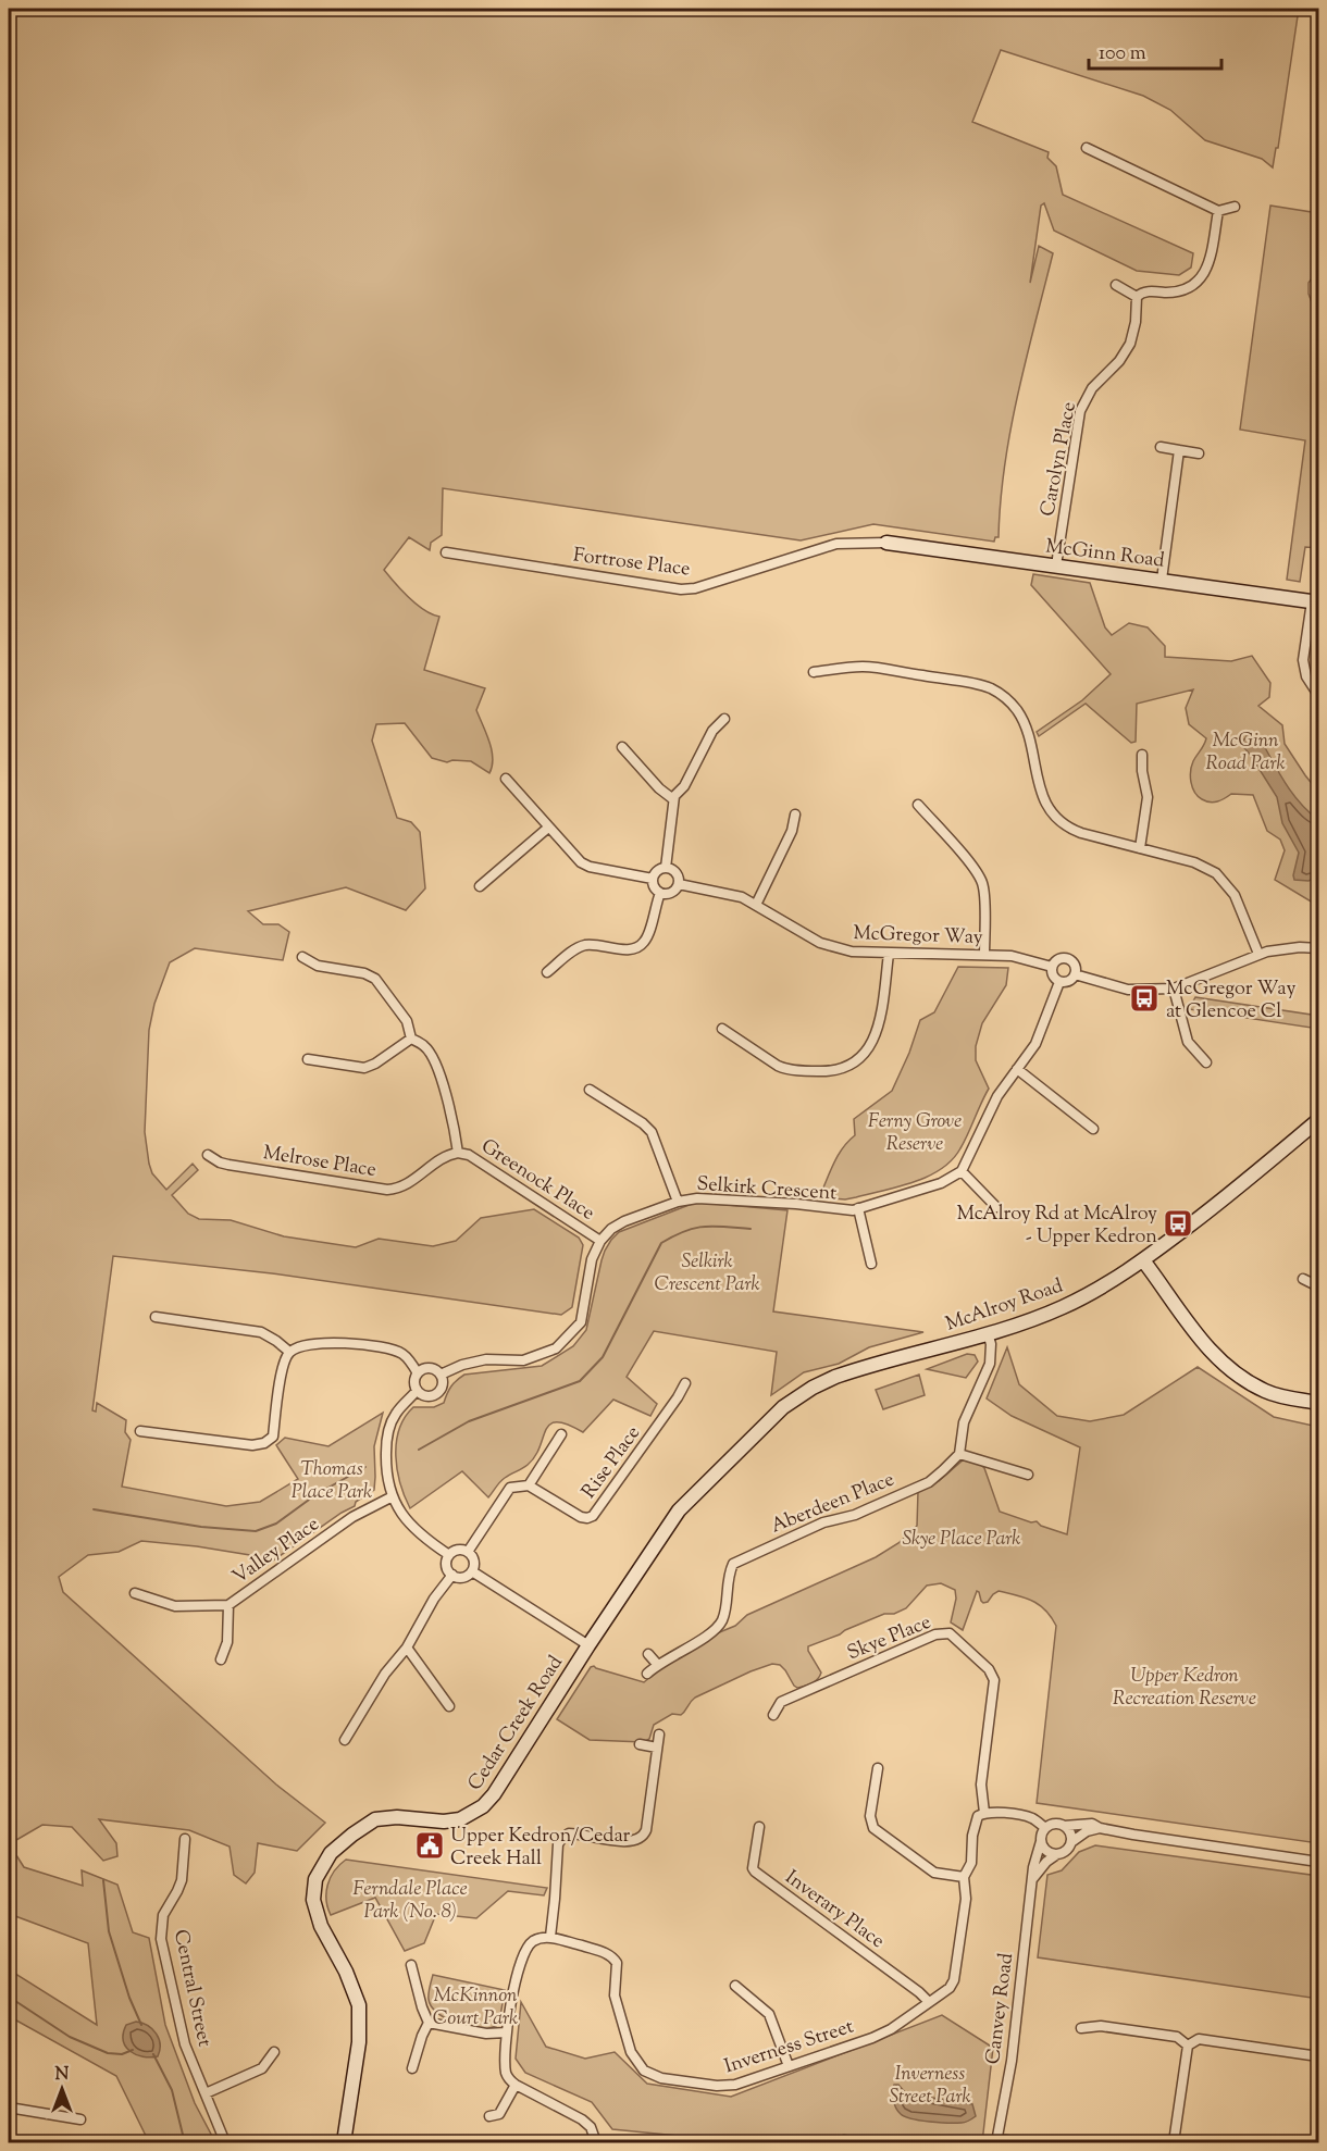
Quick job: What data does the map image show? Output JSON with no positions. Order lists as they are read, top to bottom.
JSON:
{
  "streets": {
    "street": [
      "Carolyn Place",
      "McGinn Road",
      "Fortrose Place",
      "McGregor Way",
      "Melrose Place",
      "Greenock Place",
      "Selkirk Crescent",
      "McAlroy Road",
      "Rise Place",
      "Aberdeen Place",
      "Valley Place",
      "Skye Place",
      "Cedar Creek Road",
      "Inverary Place",
      "Central Street",
      "Canvey Road",
      "Inverness Street"
    ]
  },
  "crossings": [
    ["Carolyn Place", "McGinn Road"],
    ["McGinn Road", "Fortrose Place"],
    ["Melrose Place", "Greenock Place"],
    ["Greenock Place", "Selkirk Crescent"],
    ["McAlroy Road", "Cedar Creek Road"],
    ["Skye Place", "Inverness Street"],
    ["Inverary Place", "Inverness Street"]
  ],
  "parks": [
    "McGinn Road Park",
    "Ferny Grove Reserve",
    "Selkirk Crescent Park",
    "Thomas Place Park",
    "Skye Place Park",
    "Upper Kedron Recreation Reserve",
    "Ferndale Place Park (No. 8)",
    "McKinnon Court Park",
    "Inverness Street Park"
  ],
  "places": {
    "bus stop": ["McGregor Way at Glencoe Cl", "McAlroy Rd at McAlroy - Upper Kedron"],
    "public building": ["Upper Kedron/Cedar Creek Hall"]
  },
  "scale_bar": "100 m",
  "north": "top"
}
